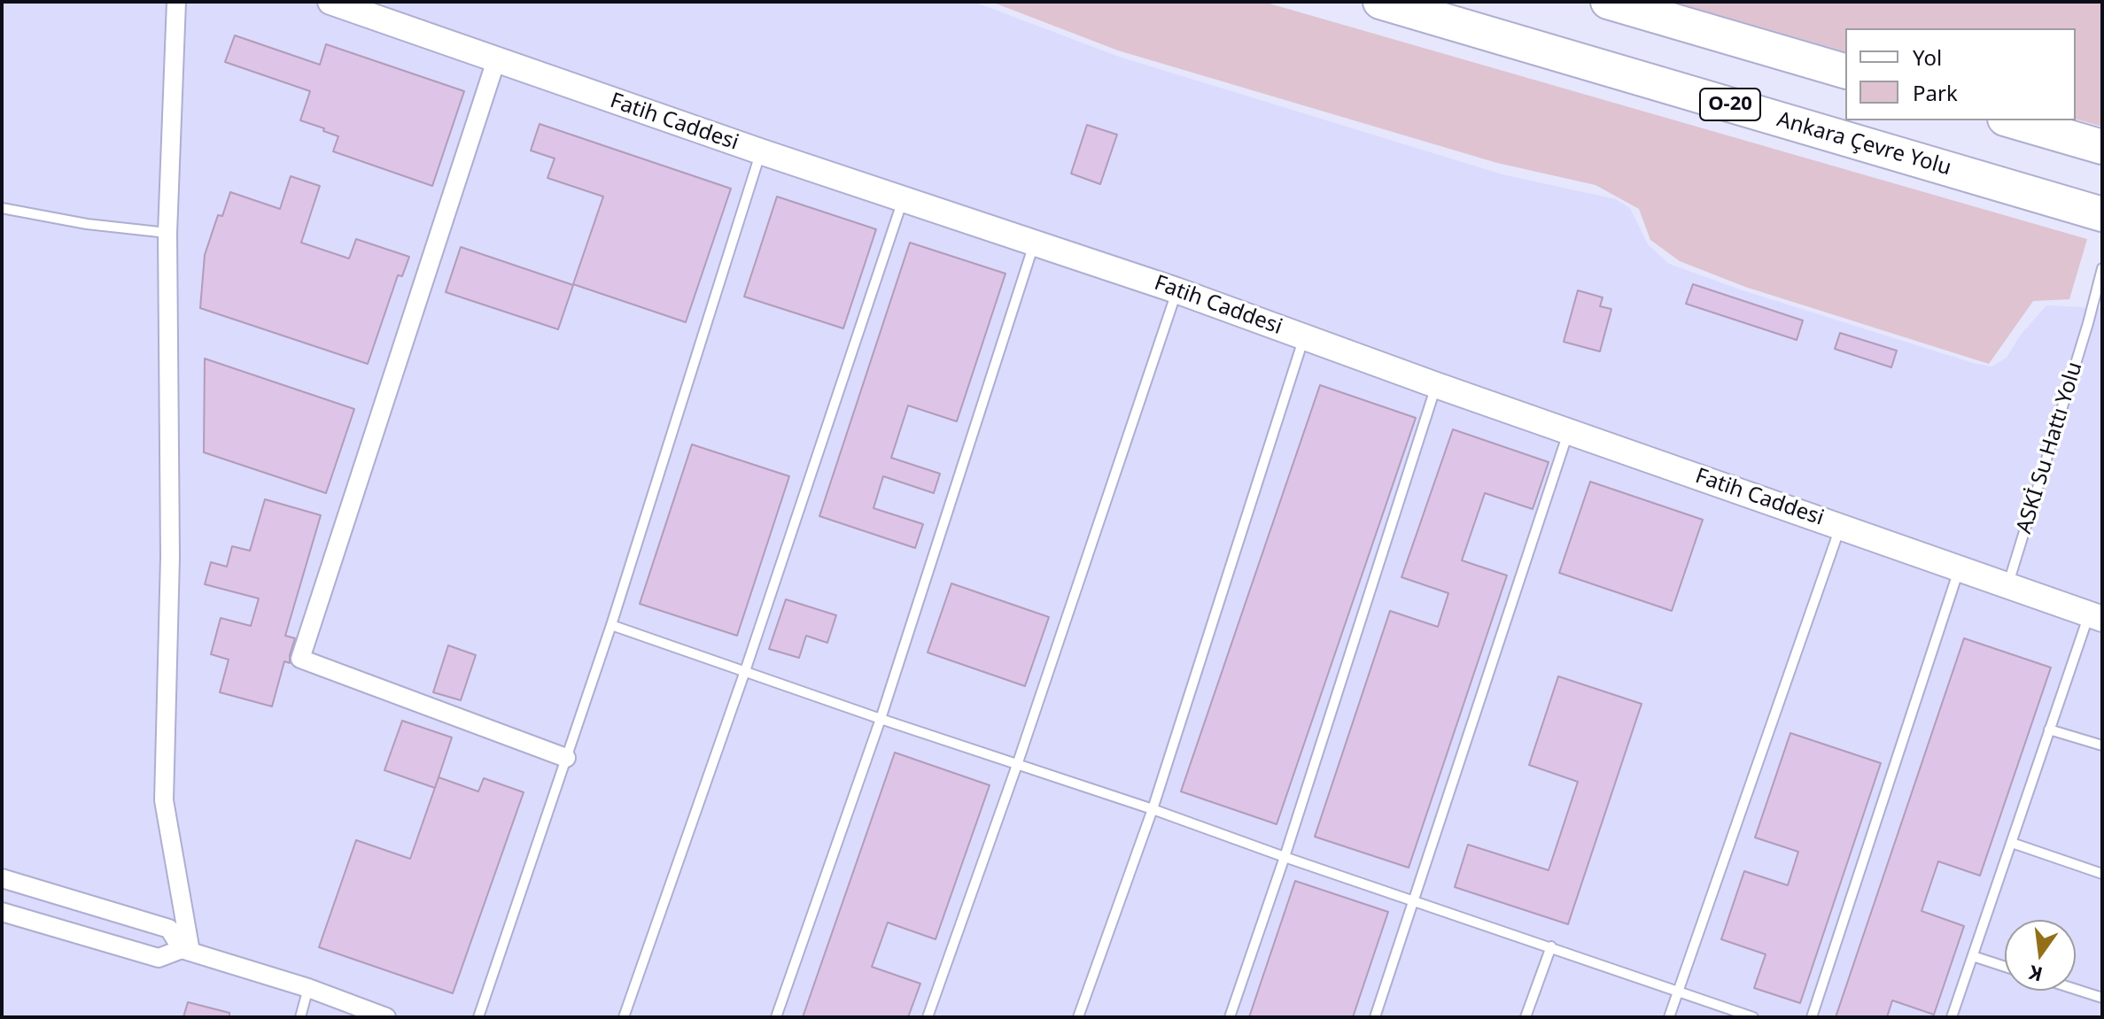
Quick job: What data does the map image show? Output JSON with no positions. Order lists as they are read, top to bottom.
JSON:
{
  "streets": {
    "highway": ["O-20", "Ankara Çevre Yolu"],
    "street": ["Fatih Caddesi"],
    "lane": ["ASKİ Su Hattı Yolu"]
  },
  "crossings": [
    ["Fatih Caddesi", "ASKİ Su Hattı Yolu"]
  ],
  "legend": ["Yol", "Park"],
  "north": "bottom"
}
